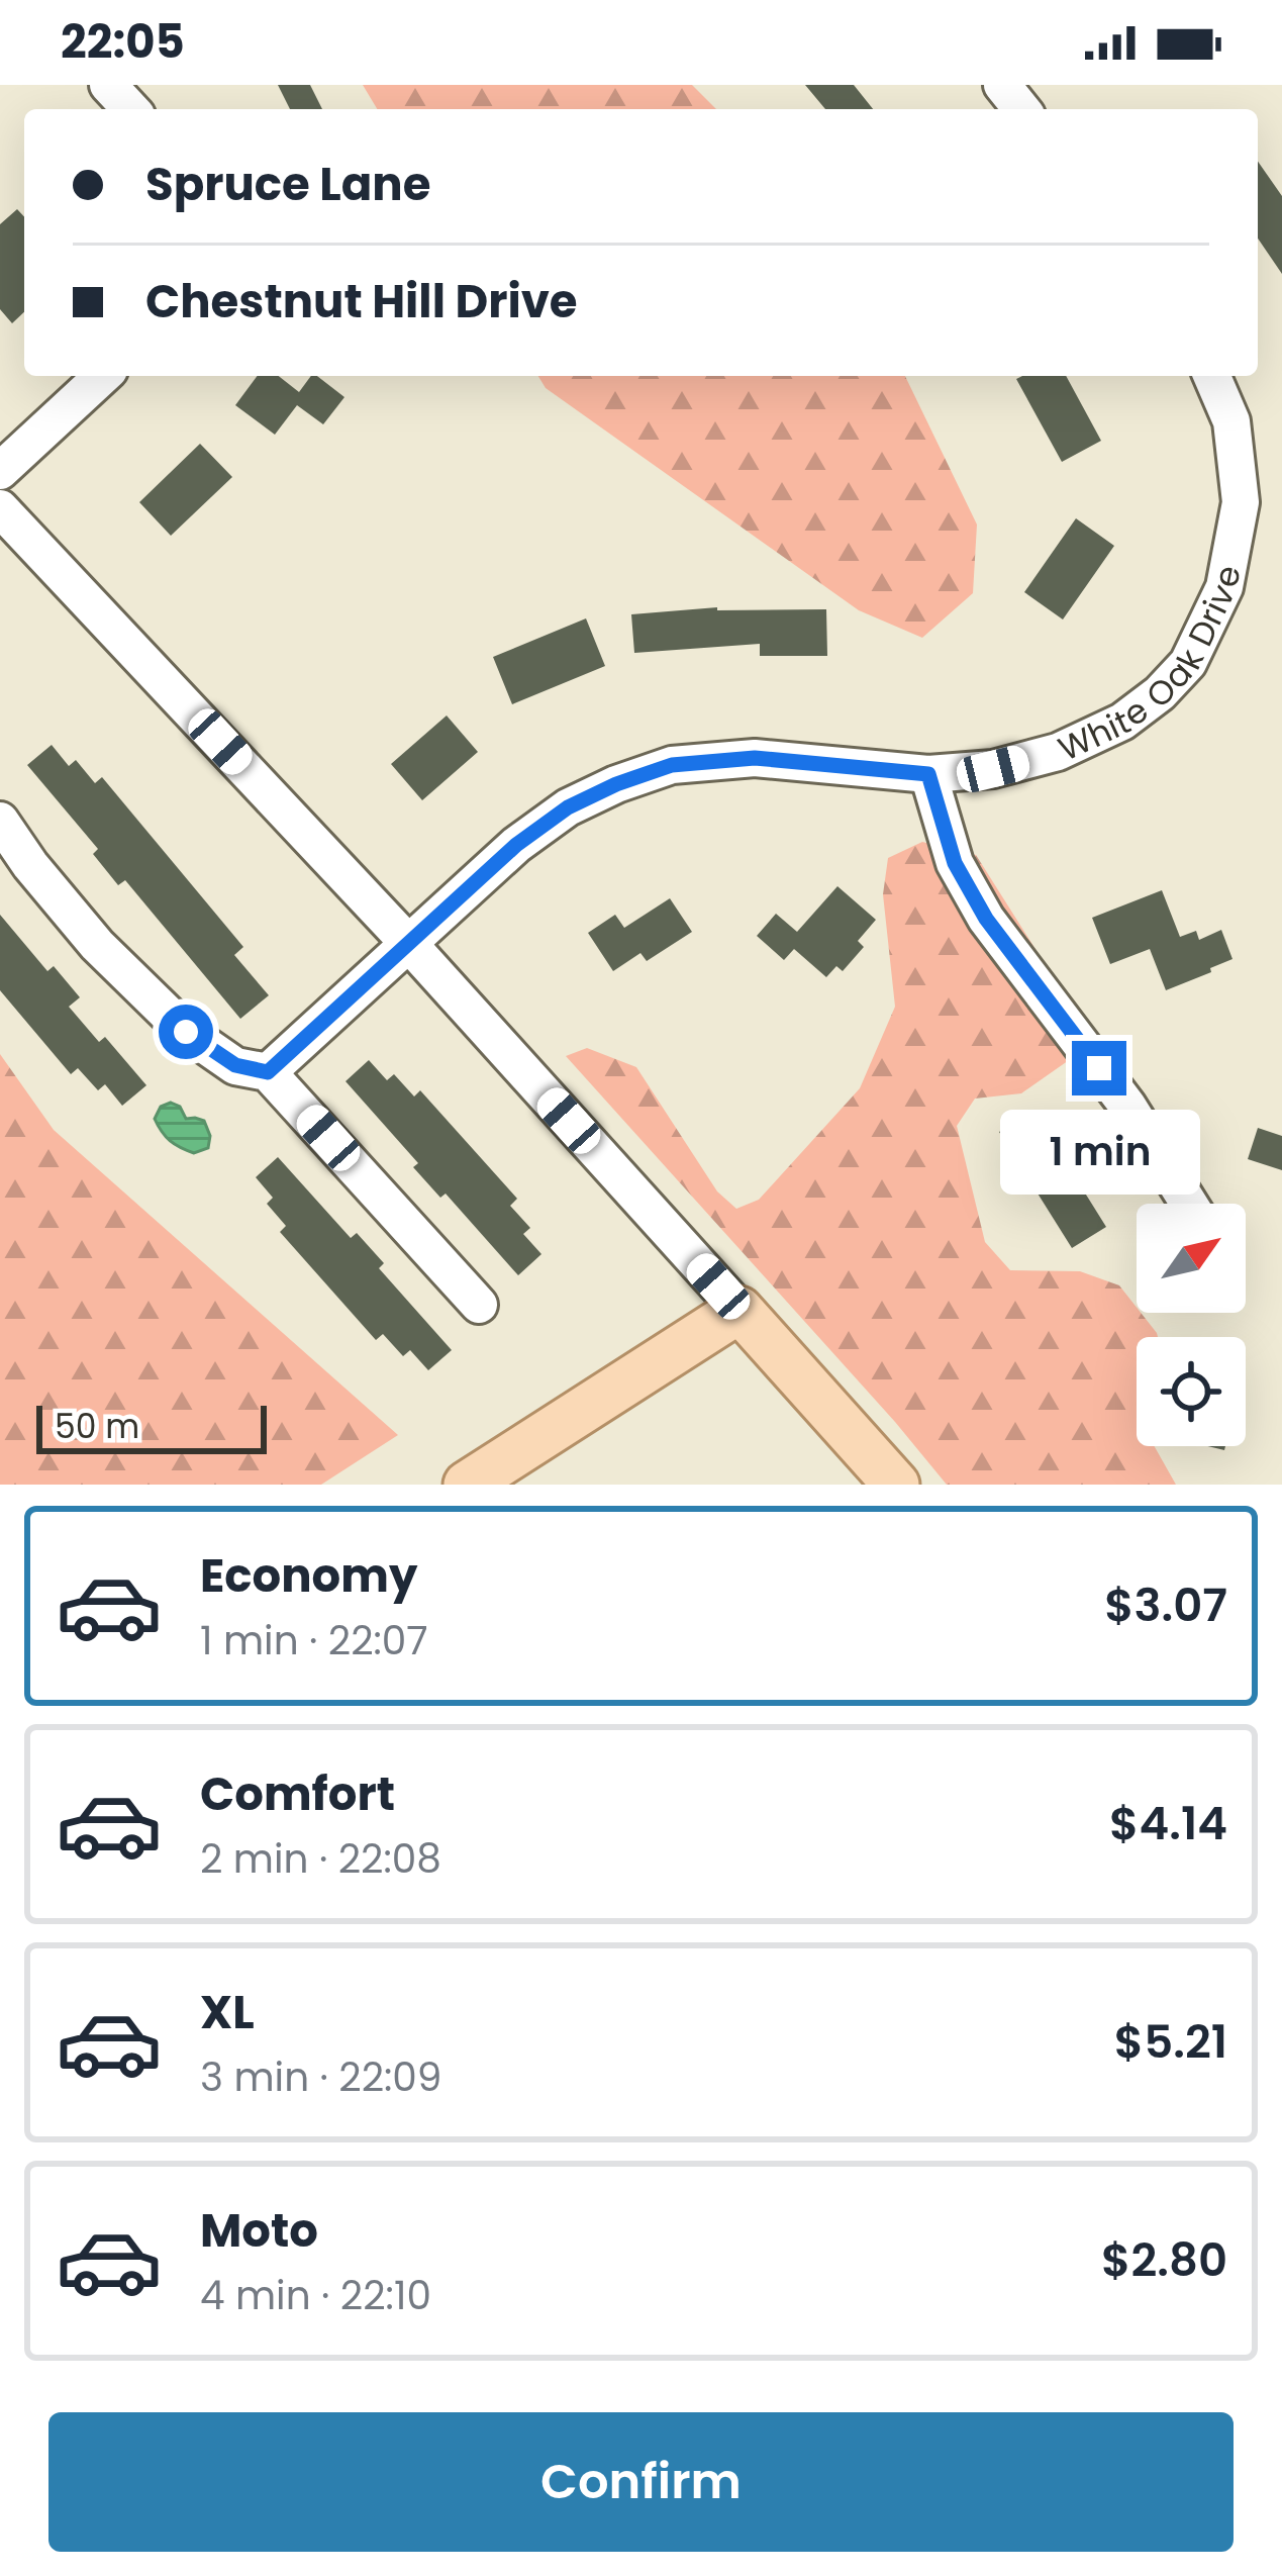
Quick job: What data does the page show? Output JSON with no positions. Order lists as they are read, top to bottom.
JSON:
{
  "streets": {
    "street": ["White Oak Drive"]
  },
  "scale_bar": "50 m",
  "north": "top right",
  "page": {
    "status": "22:05",
    "banner": ["Spruce Lane", "Chestnut Hill Drive"],
    "bubble": "1 min",
    "scale": "50 m",
    "list": [
      {
        "name": "Economy",
        "note": "1 min · 22:07",
        "value": "$3.07"
      },
      {
        "name": "Comfort",
        "note": "2 min · 22:08",
        "value": "$4.14"
      },
      {
        "name": "XL",
        "note": "3 min · 22:09",
        "value": "$5.21"
      },
      {
        "name": "Moto",
        "note": "4 min · 22:10",
        "value": "$2.80"
      }
    ],
    "buttons": "Confirm"
  }
}
